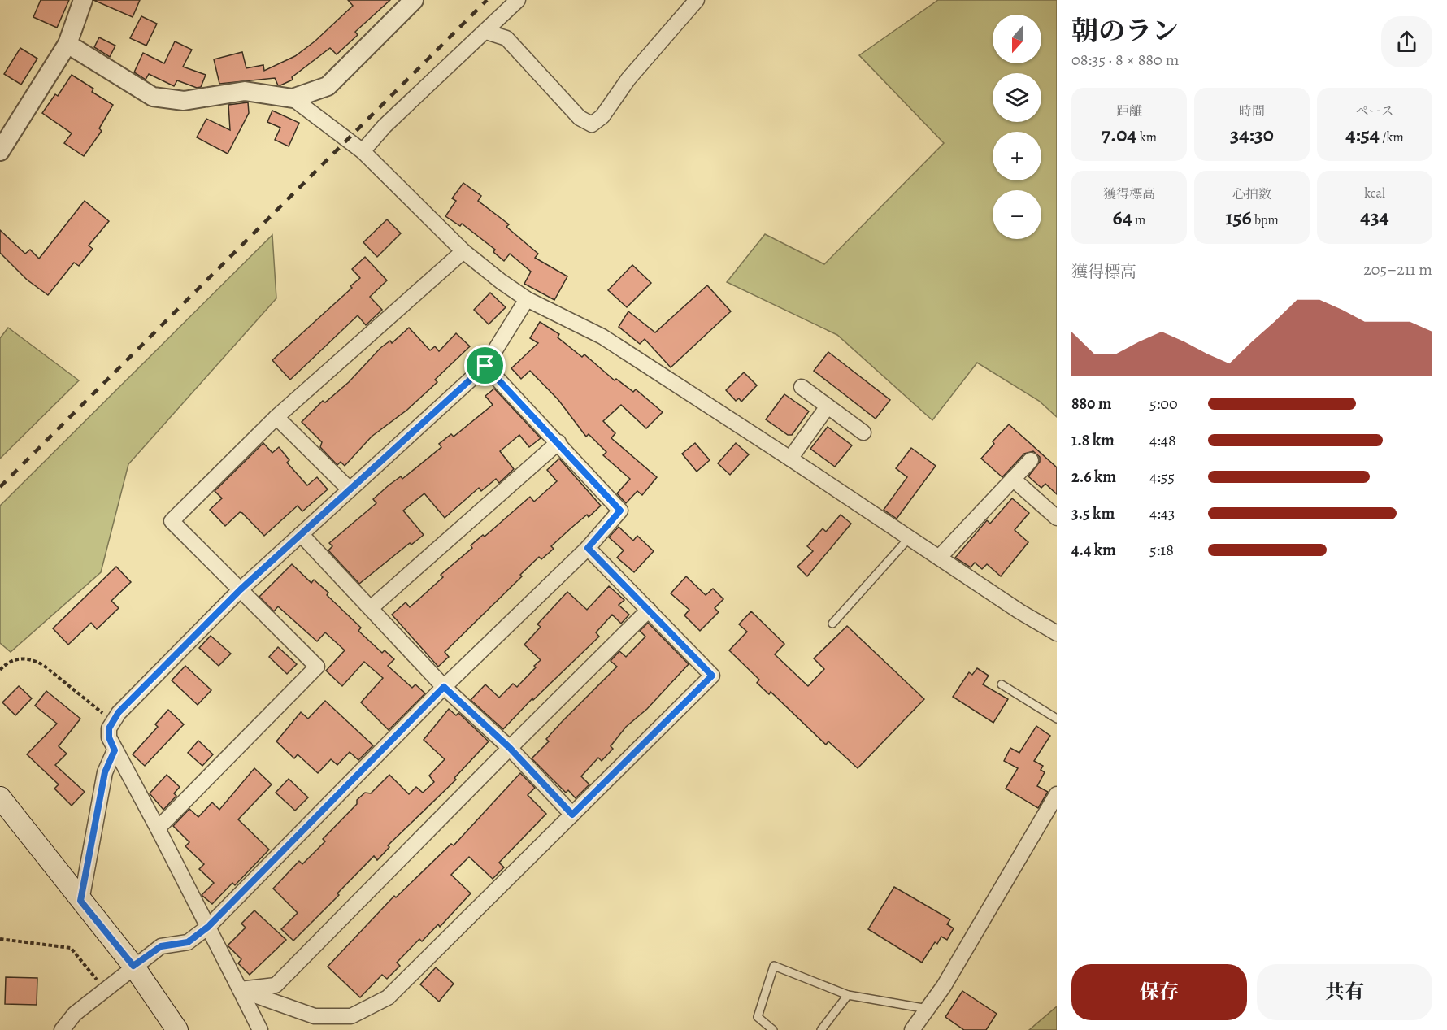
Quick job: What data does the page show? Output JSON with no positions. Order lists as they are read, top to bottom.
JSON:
{
  "north": "bottom",
  "page": {
    "heading": ["朝のラン", "08:35 · 8 × 880 m"],
    "map_buttons": ["+", "−"],
    "stats": [
      ["距離", "7.04 km"],
      ["時間", "34:30"],
      ["ペース", "4:54 /km"],
      ["獲得標高", "64 m"],
      ["心拍数", "156 bpm"],
      ["kcal", "434"]
    ],
    "chart": ["獲得標高", "205–211 m"],
    "list": [
      {
        "name": "880 m",
        "note": "5:00"
      },
      {
        "name": "1.8 km",
        "note": "4:48"
      },
      {
        "name": "2.6 km",
        "note": "4:55"
      },
      {
        "name": "3.5 km",
        "note": "4:43"
      },
      {
        "name": "4.4 km",
        "note": "5:18"
      }
    ],
    "buttons": ["保存", "共有"]
  }
}
